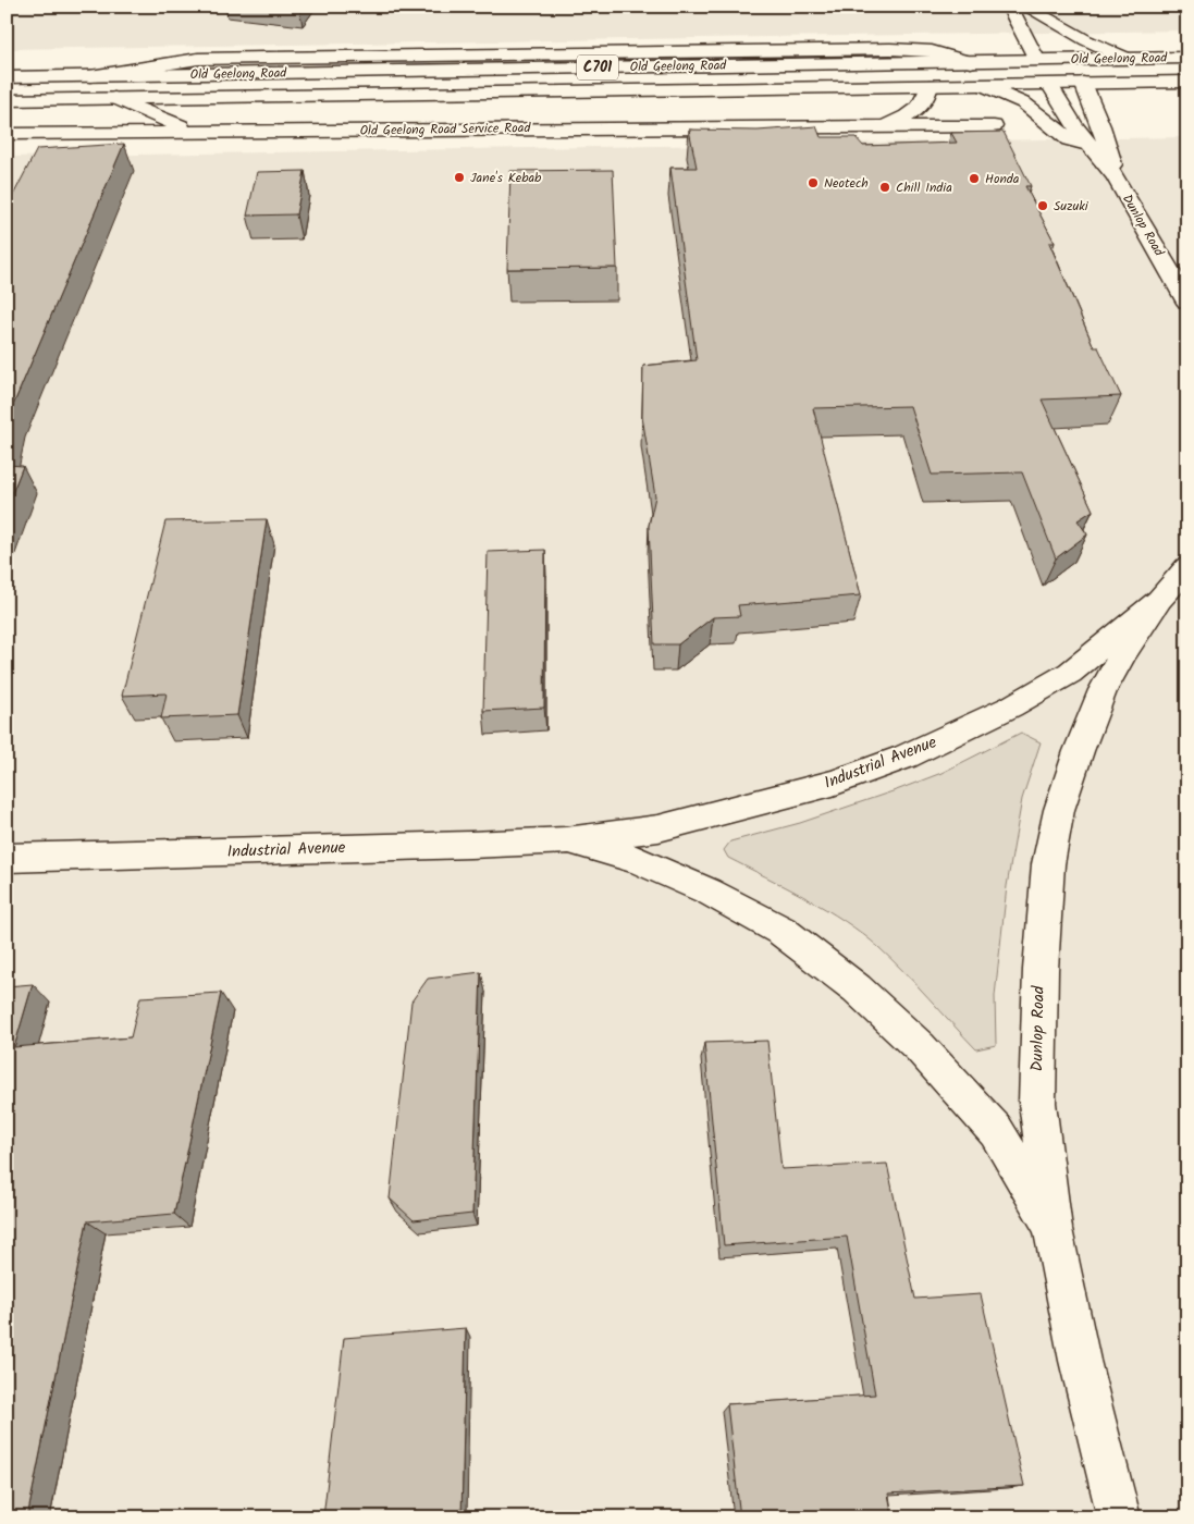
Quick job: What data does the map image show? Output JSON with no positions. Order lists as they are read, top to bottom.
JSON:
{
  "streets": {
    "street": [
      "Old Geelong Road",
      "C701",
      "Old Geelong Road Service Road",
      "Dunlop Road",
      "Industrial Avenue"
    ]
  },
  "crossings": [
    ["Old Geelong Road", "Old Geelong Road Service Road"],
    ["Old Geelong Road", "Dunlop Road"],
    ["Dunlop Road", "Industrial Avenue"]
  ],
  "places": [
    "Jane's Kebab",
    "Honda",
    "Neotech",
    "Chill India",
    "Suzuki"
  ]
}
